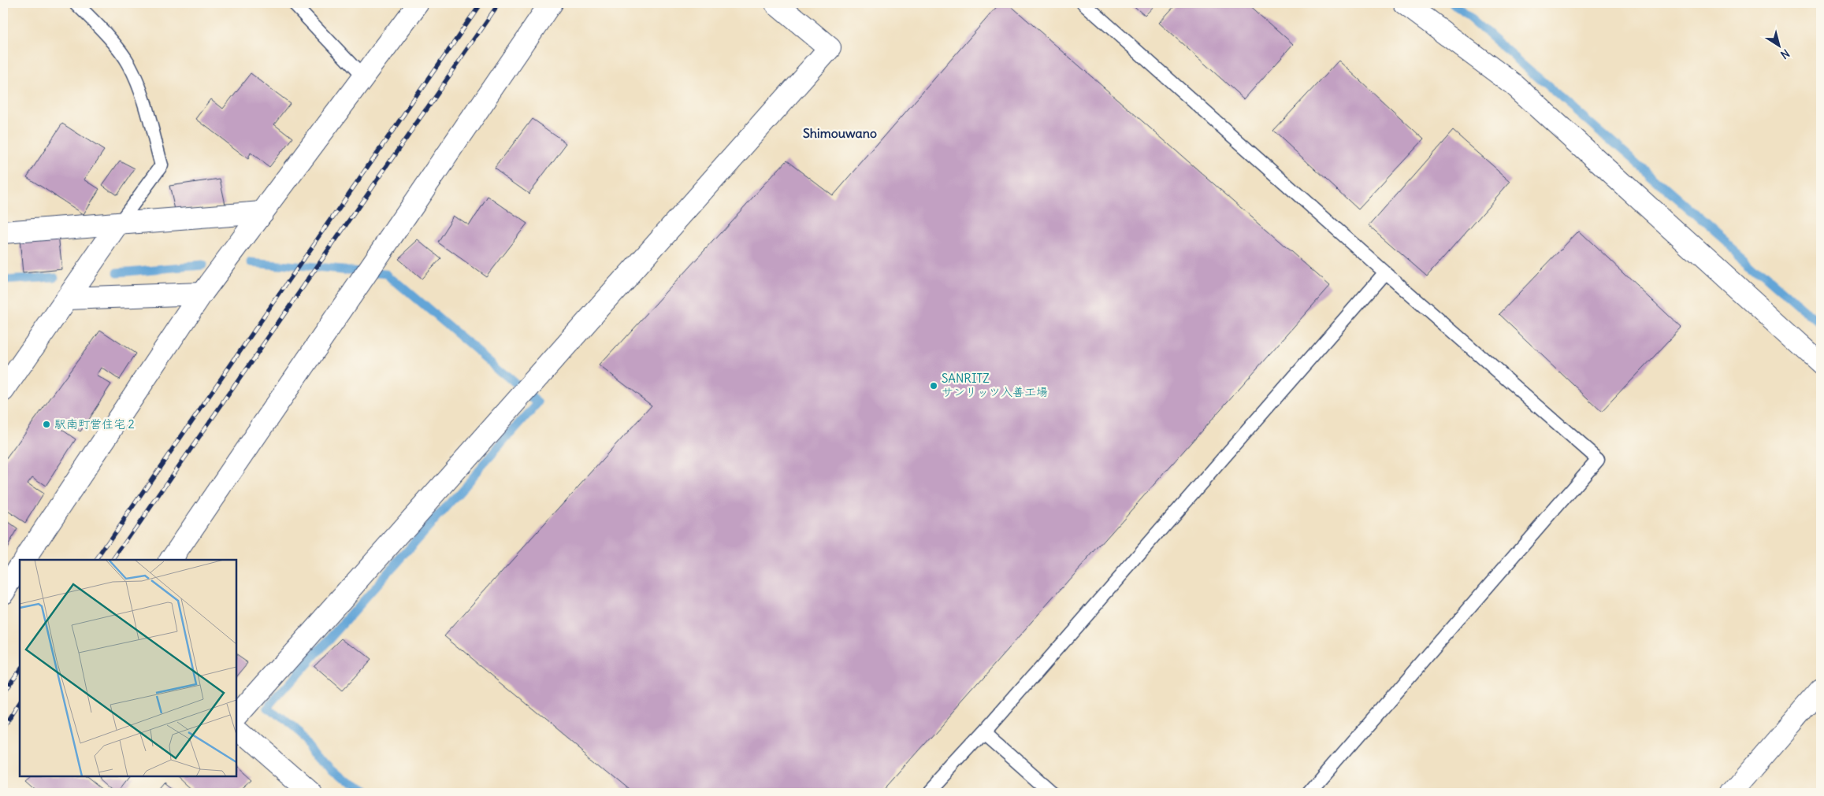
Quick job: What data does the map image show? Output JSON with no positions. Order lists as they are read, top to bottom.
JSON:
{
  "districts": ["Shimouwano"],
  "places": ["SANRITZ サンリッツ入善工場", "駅南町営住宅 2"],
  "north": "bottom right"
}
